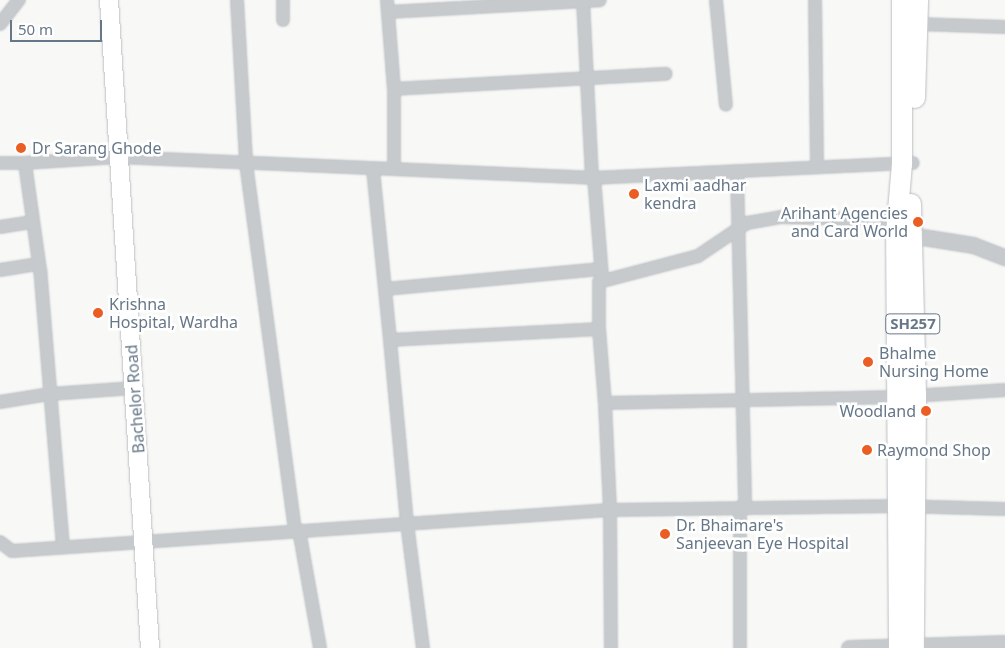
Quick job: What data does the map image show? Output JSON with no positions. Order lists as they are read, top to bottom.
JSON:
{
  "streets": {
    "main road": ["SH257", "Bachelor Road"]
  },
  "places": [
    "Dr Sarang Ghode",
    "Laxmi aadhar kendra",
    "Arihant Agencies and Card World",
    "Krishna Hospital, Wardha",
    "Bhalme Nursing Home",
    "Woodland",
    "Raymond Shop",
    "Dr. Bhaimare's Sanjeevan Eye Hospital"
  ],
  "scale_bar": "50 m"
}
